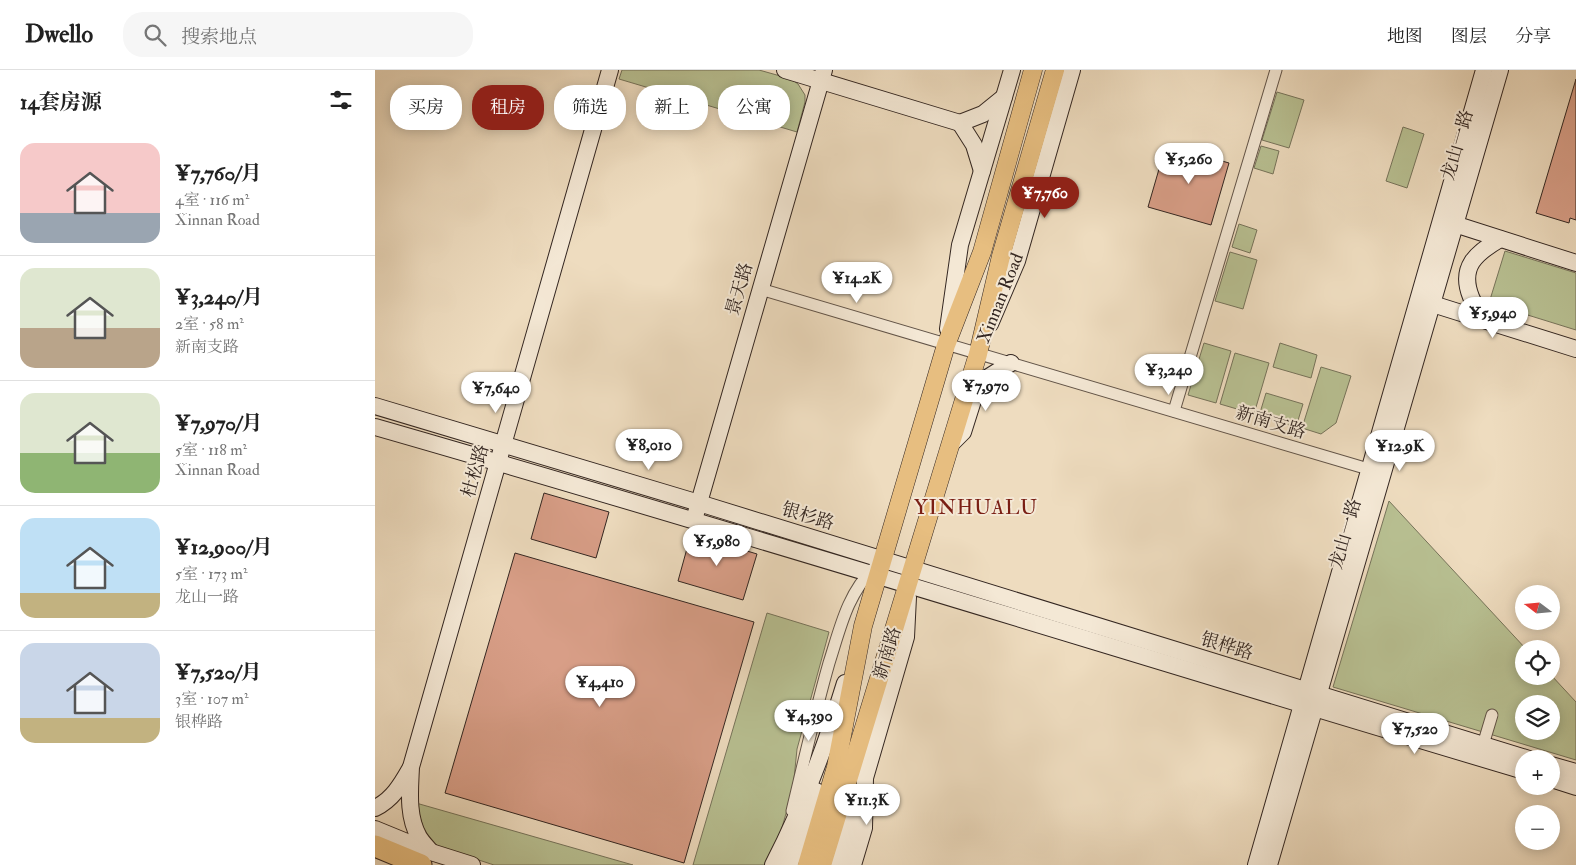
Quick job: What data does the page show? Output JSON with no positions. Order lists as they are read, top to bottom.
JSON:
{
  "streets": {
    "main road": [
      "龙山一路",
      "景天路",
      "Xinnan Road",
      "杜松路",
      "银杉路",
      "银桦路",
      "新南路"
    ],
    "street": ["新南支路"]
  },
  "crossings": [
    ["龙山一路", "新南支路"],
    ["龙山一路", "银桦路"],
    ["景天路", "新南支路"],
    ["景天路", "银杉路"],
    ["Xinnan Road", "新南支路"],
    ["Xinnan Road", "银杉路"],
    ["Xinnan Road", "银桦路"],
    ["Xinnan Road", "新南路"],
    ["杜松路", "银杉路"],
    ["银杉路", "银桦路"],
    ["银杉路", "新南路"],
    ["银桦路", "新南路"]
  ],
  "districts": ["YINHUALU"],
  "north": "left",
  "page": {
    "header": "Dwello",
    "search": "搜索地点",
    "nav": ["地图", "图层", "分享"],
    "heading": "14套房源",
    "chip": [
      "买房",
      "租房",
      "筛选",
      "新上",
      "公寓"
    ],
    "list": [
      {
        "name": "¥7,760/月",
        "note": "4室 · 116 m² · Xinnan Road"
      },
      {
        "name": "¥3,240/月",
        "note": "2室 · 58 m² · 新南支路"
      },
      {
        "name": "¥7,970/月",
        "note": "5室 · 118 m² · Xinnan Road"
      },
      {
        "name": "¥12,900/月",
        "note": "5室 · 173 m² · 龙山一路"
      },
      {
        "name": "¥7,520/月",
        "note": "3室 · 107 m² · 银桦路"
      }
    ],
    "price": [
      "¥5,260",
      "¥7,760",
      "¥14.2K",
      "¥5,940",
      "¥3,240",
      "¥7,970",
      "¥7,640",
      "¥8,010",
      "¥12.9K",
      "¥5,980",
      "¥4,410",
      "¥4,390",
      "¥7,520",
      "¥11.3K"
    ],
    "map_buttons": ["+", "−"]
  }
}
